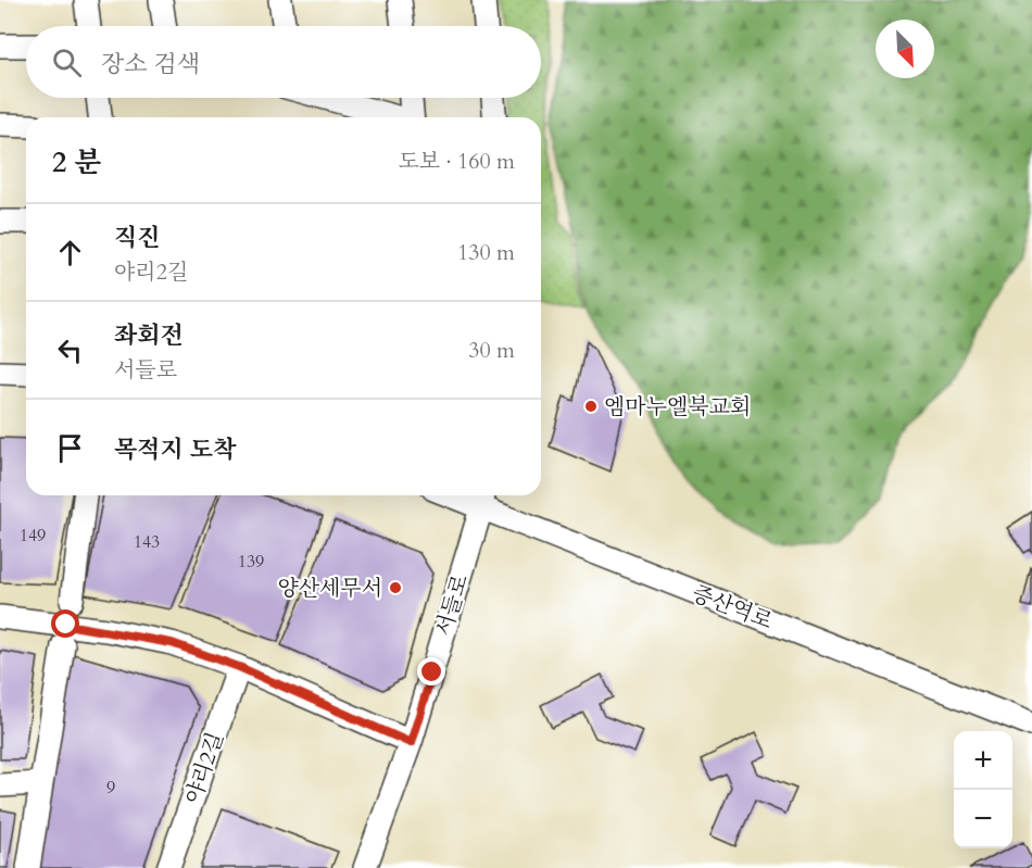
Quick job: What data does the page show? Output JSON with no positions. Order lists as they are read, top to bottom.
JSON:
{
  "streets": {
    "street": ["서들로", "증산역로", "야리2길"]
  },
  "crossings": [
    ["서들로", "증산역로"]
  ],
  "places": ["엠마누엘북교회", "양산세무서"],
  "house_numbers": [
    "149",
    "143",
    "139",
    "9"
  ],
  "north": "bottom right",
  "page": {
    "search": "장소 검색",
    "heading": ["2 분", "도보 · 160 m"],
    "list": [
      ["직진", "야리2길", "130 m"],
      ["좌회전", "서들로", "30 m"],
      "목적지 도착"
    ],
    "map_buttons": ["+", "−"]
  }
}
